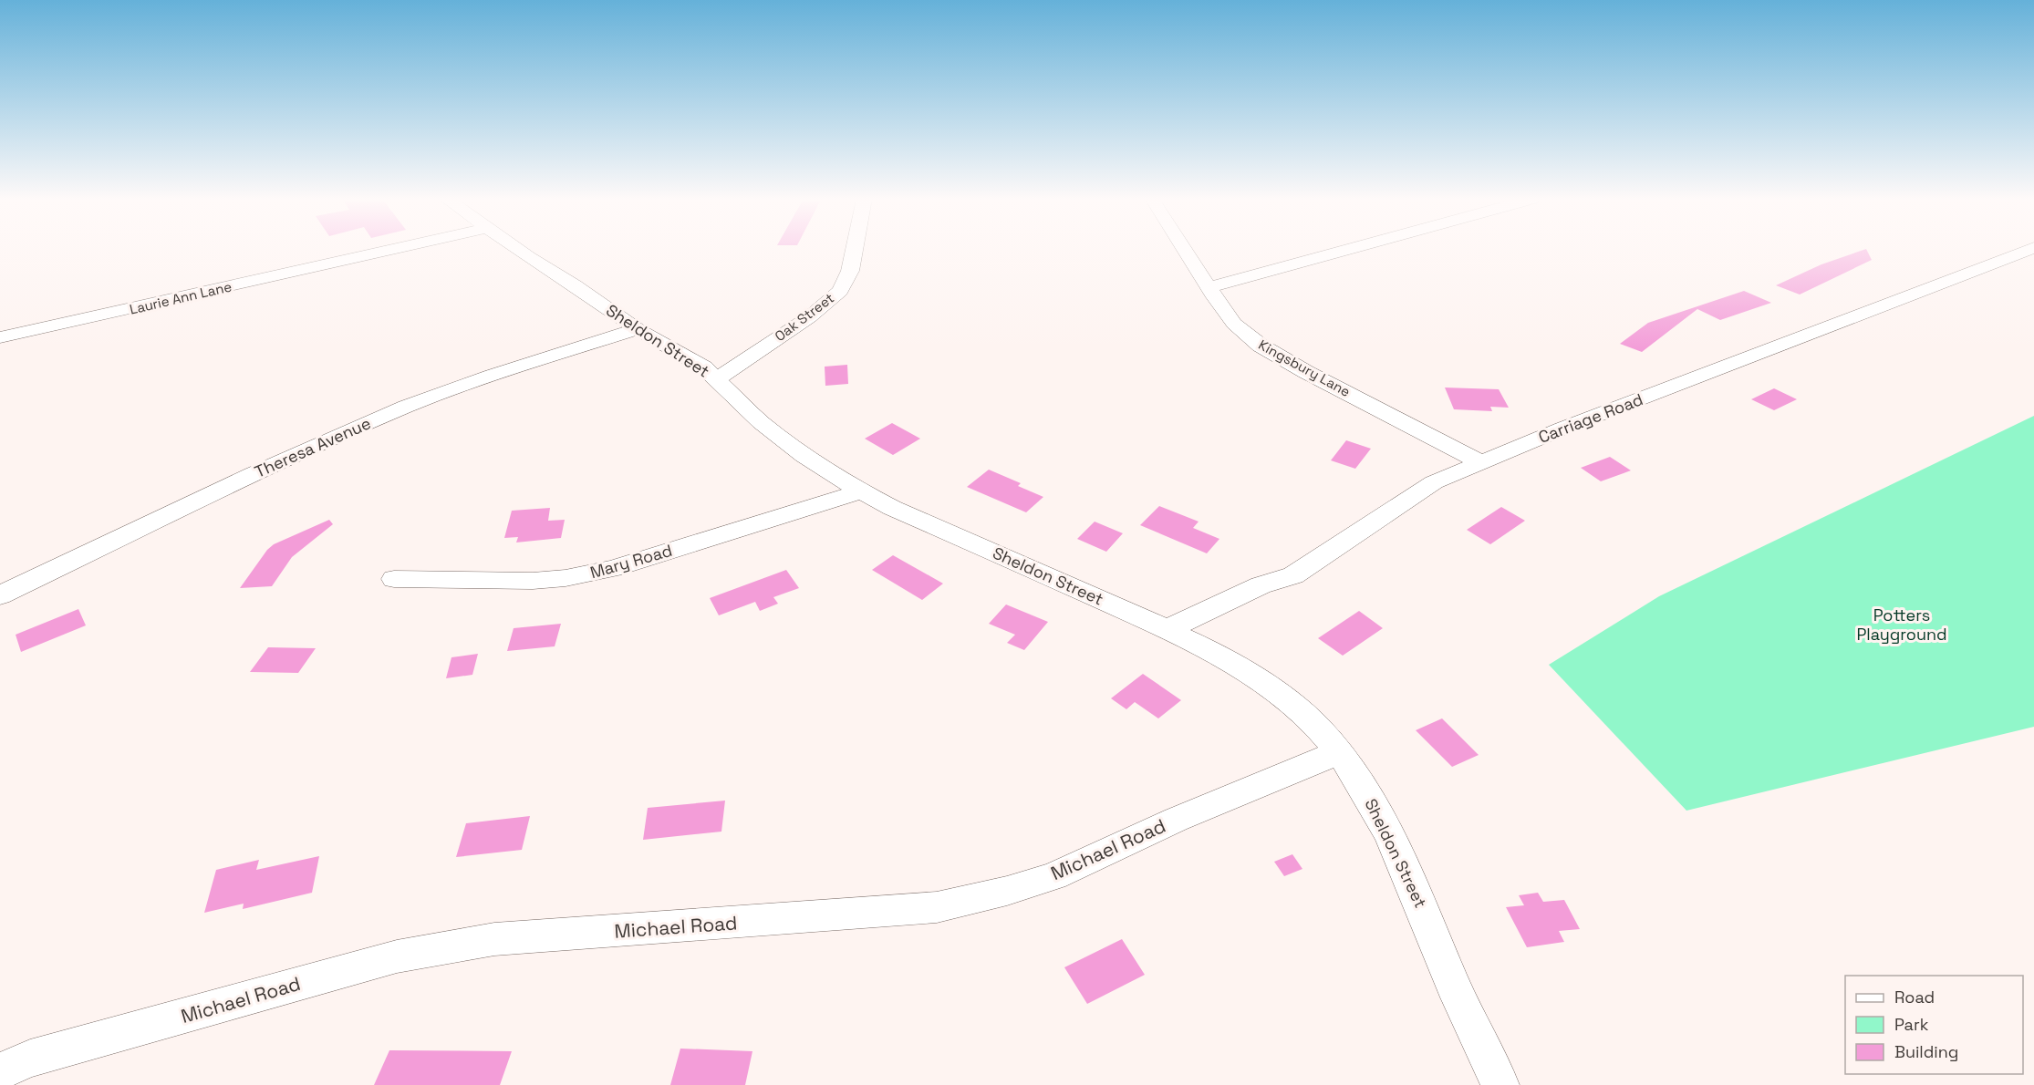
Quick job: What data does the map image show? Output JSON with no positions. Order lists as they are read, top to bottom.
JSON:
{
  "streets": {
    "street": [
      "Laurie Ann Lane",
      "Oak Street",
      "Sheldon Street",
      "Kingsbury Lane",
      "Carriage Road",
      "Theresa Avenue",
      "Mary Road",
      "Michael Road"
    ]
  },
  "crossings": [
    ["Oak Street", "Sheldon Street"],
    ["Sheldon Street", "Carriage Road"],
    ["Sheldon Street", "Theresa Avenue"],
    ["Sheldon Street", "Mary Road"],
    ["Sheldon Street", "Michael Road"],
    ["Kingsbury Lane", "Carriage Road"]
  ],
  "parks": ["Potters Playground"],
  "legend": ["Road", "Park", "Building"]
}
